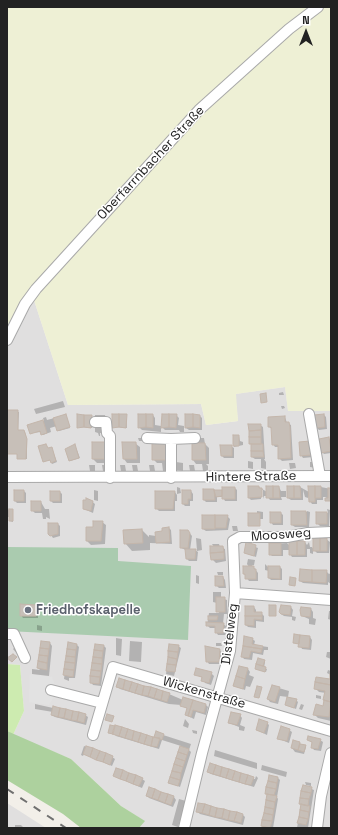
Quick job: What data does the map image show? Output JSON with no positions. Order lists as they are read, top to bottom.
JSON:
{
  "streets": {
    "street": [
      "Oberfarrnbacher Straße",
      "Hintere Straße",
      "Moosweg",
      "Distelweg",
      "Wickenstraße"
    ]
  },
  "crossings": [
    ["Moosweg", "Distelweg"],
    ["Distelweg", "Wickenstraße"]
  ],
  "places": ["Friedhofskapelle"],
  "north": "top"
}
